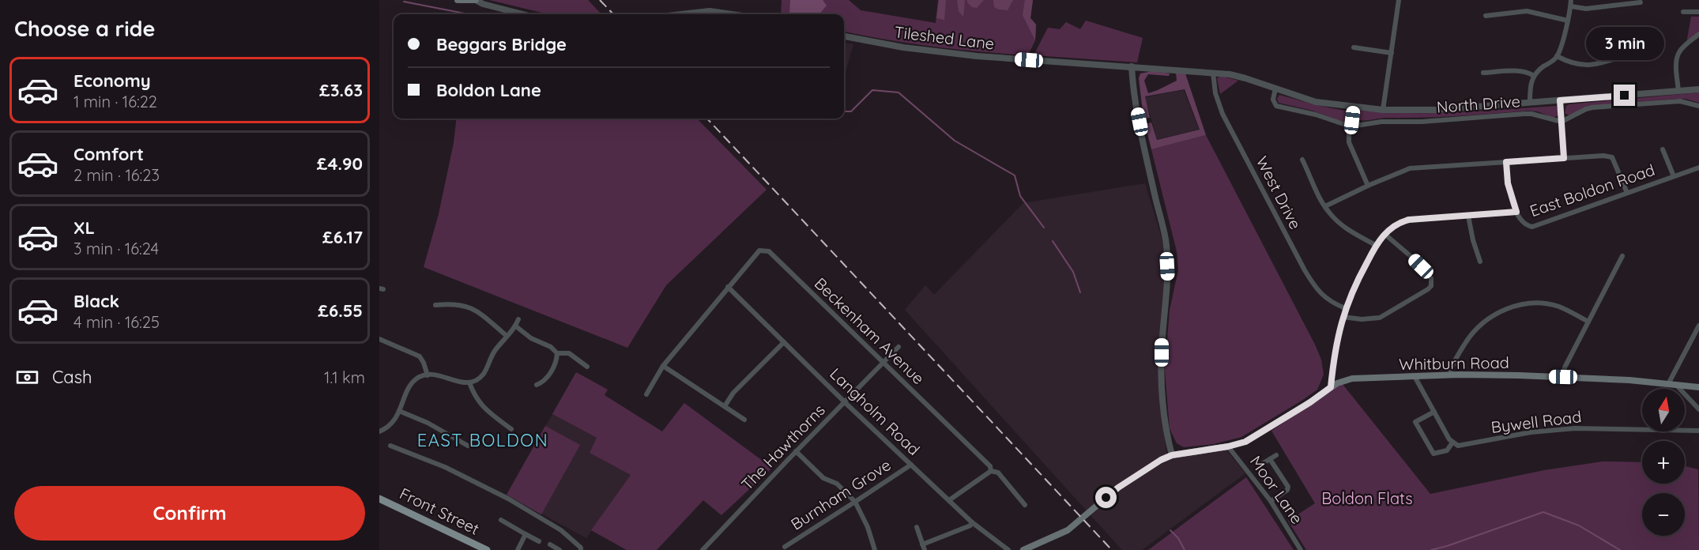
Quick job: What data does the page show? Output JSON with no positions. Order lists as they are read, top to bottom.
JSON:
{
  "streets": {
    "main road": ["Whitburn Road", "Front Street"],
    "street": [
      "Tileshed Lane",
      "North Drive",
      "East Boldon Road",
      "West Drive",
      "Beckenham Avenue",
      "Langholm Road",
      "Bywell Road",
      "The Hawthorns",
      "Moor Lane",
      "Burnham Grove"
    ]
  },
  "crossings": [
    ["Tileshed Lane", "North Drive"],
    ["Tileshed Lane", "West Drive"],
    ["East Boldon Road", "West Drive"],
    ["East Boldon Road", "Whitburn Road"],
    ["Beckenham Avenue", "Langholm Road"],
    ["Beckenham Avenue", "The Hawthorns"],
    ["Whitburn Road", "Moor Lane"],
    ["Langholm Road", "The Hawthorns"],
    ["Langholm Road", "Burnham Grove"]
  ],
  "districts": ["EAST BOLDON"],
  "parks": ["Boldon Flats"],
  "north": "top",
  "page": {
    "heading": "Choose a ride",
    "banner": ["Beggars Bridge", "Boldon Lane"],
    "bubble": "3 min",
    "list": [
      {
        "name": "Economy",
        "note": "1 min · 16:22",
        "value": "£3.63"
      },
      {
        "name": "Comfort",
        "note": "2 min · 16:23",
        "value": "£4.90"
      },
      {
        "name": "XL",
        "note": "3 min · 16:24",
        "value": "£6.17"
      },
      {
        "name": "Black",
        "note": "4 min · 16:25",
        "value": "£6.55"
      }
    ],
    "pay": ["Cash", "1.1 km"],
    "map_buttons": ["+", "−"],
    "buttons": "Confirm"
  }
}
